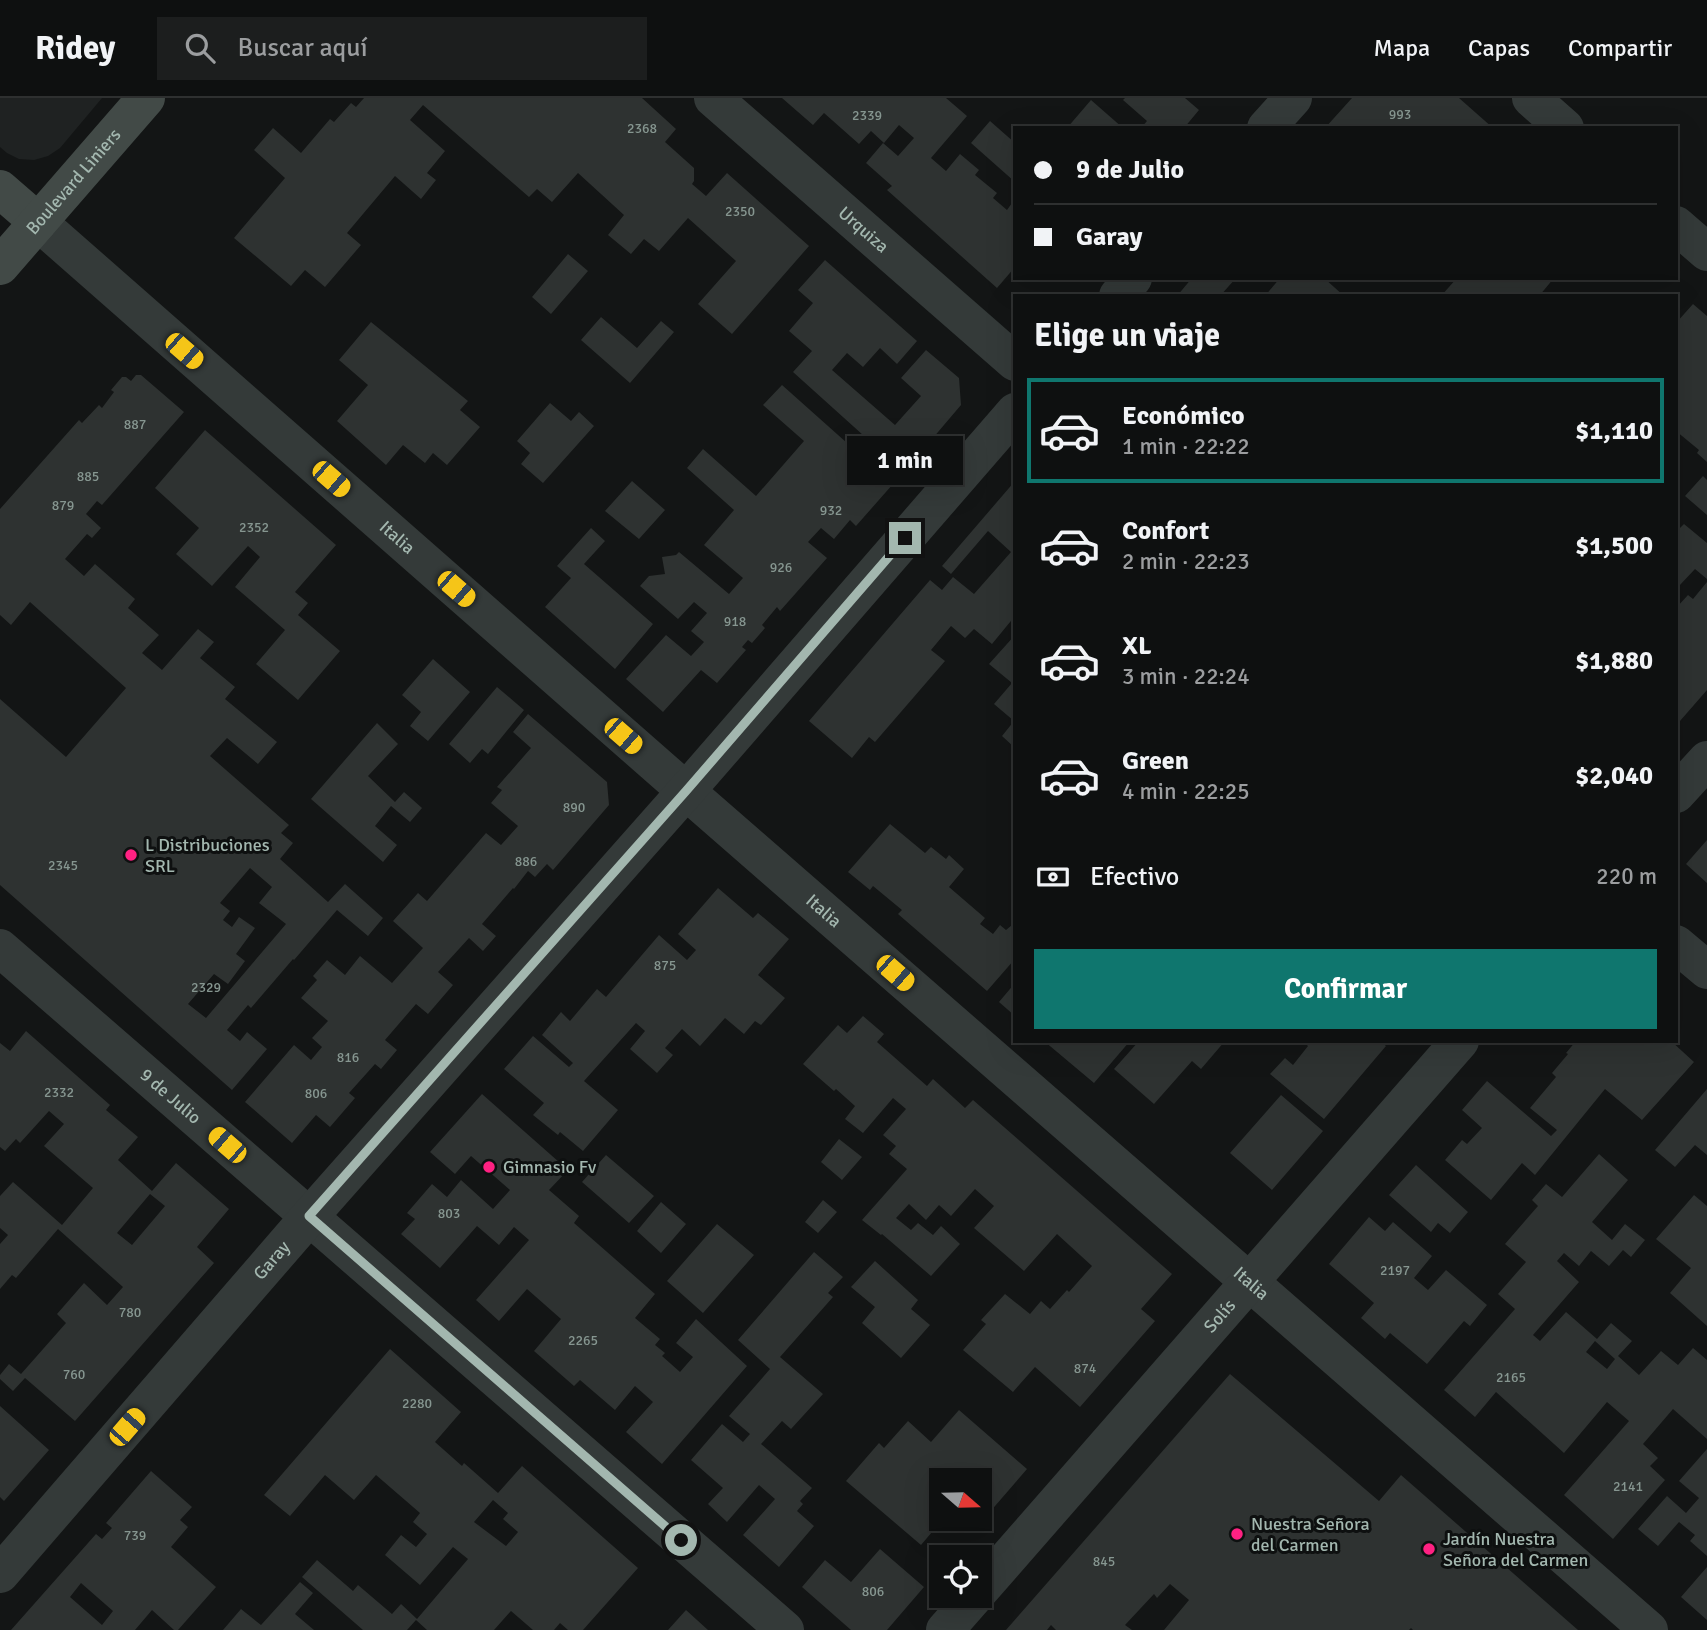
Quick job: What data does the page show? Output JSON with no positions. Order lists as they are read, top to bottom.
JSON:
{
  "streets": {
    "main road": ["Boulevard Liniers", "Italia"],
    "street": [
      "Urquiza",
      "9 de Julio",
      "Garay",
      "Solís"
    ]
  },
  "crossings": [
    ["Boulevard Liniers", "Italia"],
    ["Italia", "Garay"],
    ["Italia", "Solís"],
    ["9 de Julio", "Garay"]
  ],
  "places": [
    "L Distribuciones SRL",
    "Gimnasio Fv",
    "Nuestra Señora del Carmen",
    "Jardín Nuestra Señora del Carmen"
  ],
  "house_numbers": [
    "993",
    "2339",
    "2368",
    "2350",
    "887",
    "885",
    "879",
    "932",
    "2352",
    "926",
    "918",
    "890",
    "886",
    "2345",
    "875",
    "2329",
    "816",
    "2332",
    "806",
    "803",
    "2197",
    "780",
    "2265",
    "874",
    "760",
    "2165",
    "2280",
    "2141",
    "739",
    "845",
    "806"
  ],
  "north": "right",
  "page": {
    "header": "Ridey",
    "search": "Buscar aquí",
    "nav": ["Mapa", "Capas", "Compartir"],
    "banner": ["9 de Julio", "Garay"],
    "heading": "Elige un viaje",
    "list": [
      {
        "name": "Económico",
        "note": "1 min · 22:22",
        "value": "$1,110"
      },
      {
        "name": "Confort",
        "note": "2 min · 22:23",
        "value": "$1,500"
      },
      {
        "name": "XL",
        "note": "3 min · 22:24",
        "value": "$1,880"
      },
      {
        "name": "Green",
        "note": "4 min · 22:25",
        "value": "$2,040"
      }
    ],
    "bubble": "1 min",
    "pay": ["Efectivo", "220 m"],
    "buttons": "Confirmar"
  }
}
